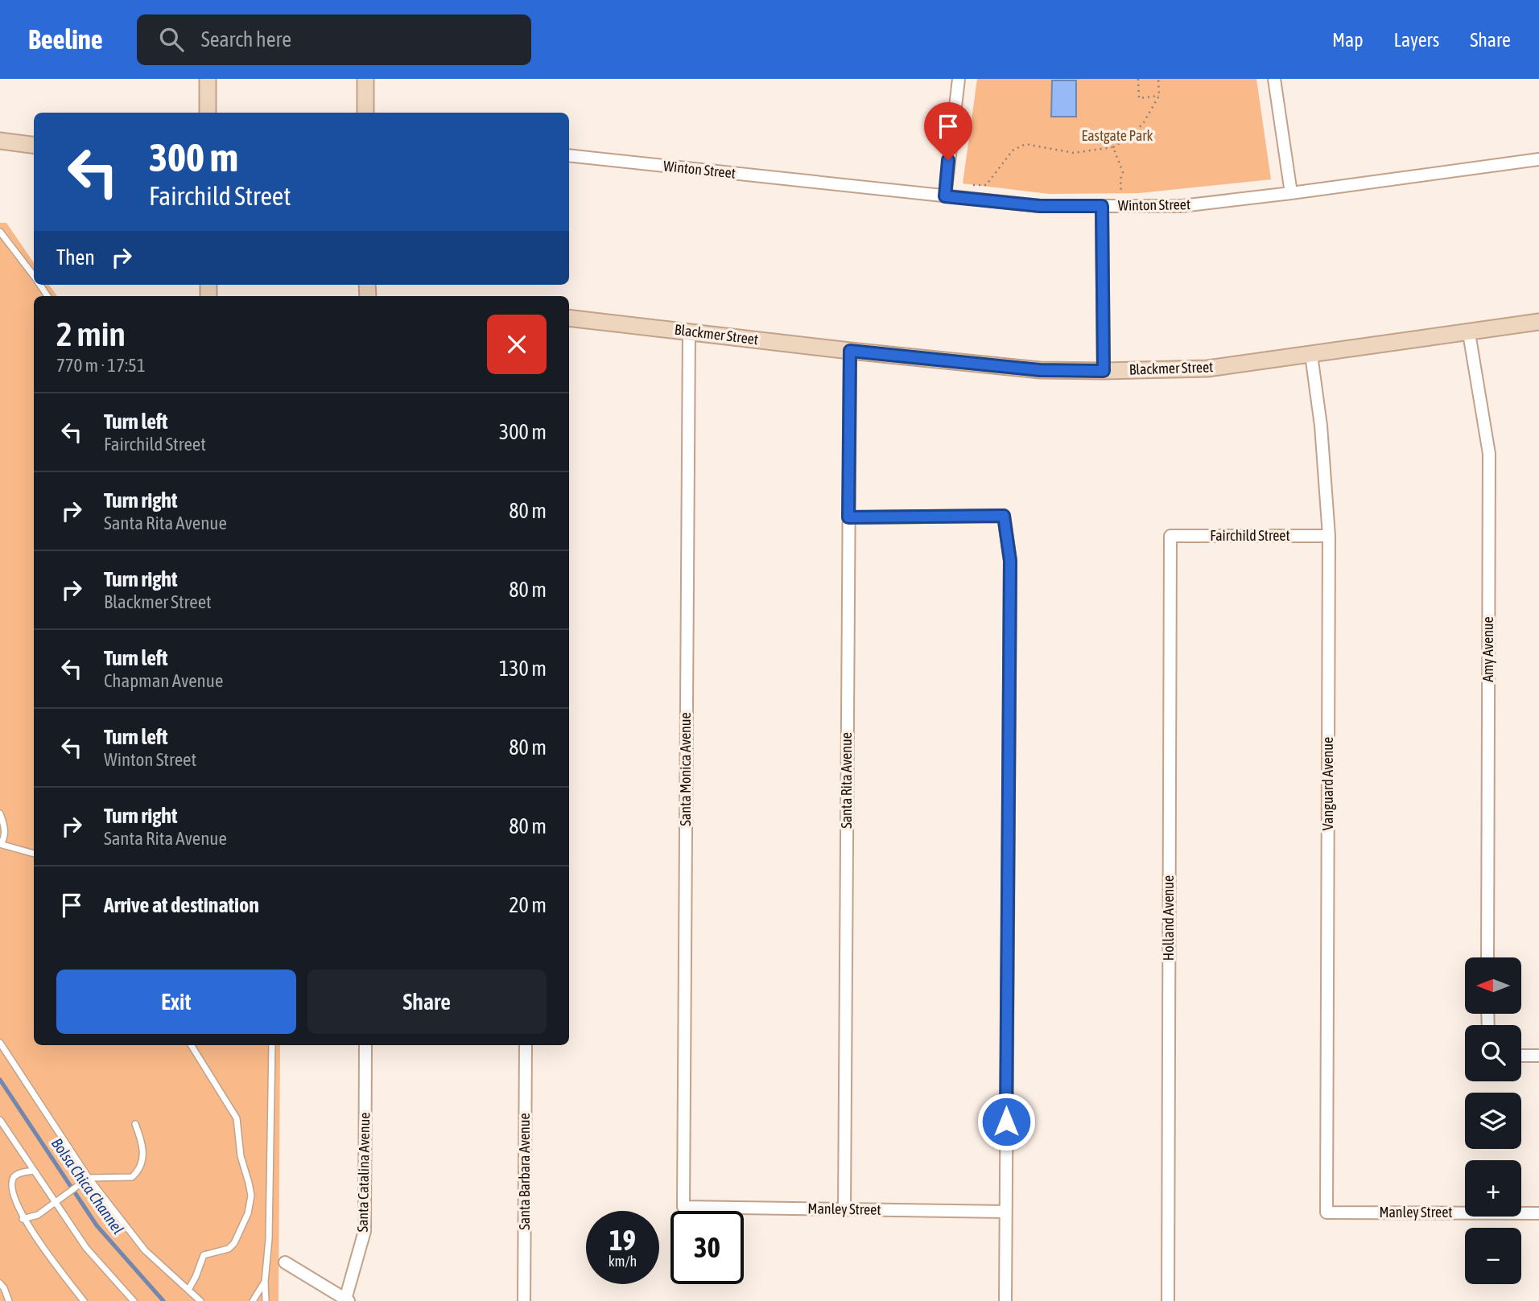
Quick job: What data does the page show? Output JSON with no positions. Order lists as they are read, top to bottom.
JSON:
{
  "streets": {
    "street": [
      "Winton Street",
      "Blackmer Street",
      "Fairchild Street",
      "Amy Avenue",
      "Santa Monica Avenue",
      "Santa Rita Avenue",
      "Vanguard Avenue",
      "Holland Avenue",
      "Santa Barbara Avenue",
      "Santa Catalina Avenue",
      "Manley Street"
    ]
  },
  "crossings": [
    ["Blackmer Street", "Amy Avenue"],
    ["Blackmer Street", "Santa Monica Avenue"],
    ["Blackmer Street", "Santa Rita Avenue"],
    ["Blackmer Street", "Vanguard Avenue"],
    ["Fairchild Street", "Vanguard Avenue"],
    ["Fairchild Street", "Holland Avenue"],
    ["Santa Monica Avenue", "Manley Street"],
    ["Santa Rita Avenue", "Manley Street"],
    ["Vanguard Avenue", "Manley Street"]
  ],
  "water": ["Bolsa Chica Channel"],
  "parks": ["Eastgate Park"],
  "north": "left",
  "page": {
    "header": "Beeline",
    "search": "Search here",
    "nav": ["Map", "Layers", "Share"],
    "turn": ["300 m", "Fairchild Street"],
    "then": "Then",
    "heading": ["2 min", "770 m · 17:51"],
    "list": [
      {
        "name": "Turn left",
        "note": "Fairchild Street",
        "value": "300 m"
      },
      {
        "name": "Turn right",
        "note": "Santa Rita Avenue",
        "value": "80 m"
      },
      {
        "name": "Turn right",
        "note": "Blackmer Street",
        "value": "80 m"
      },
      {
        "name": "Turn left",
        "note": "Chapman Avenue",
        "value": "130 m"
      },
      {
        "name": "Turn left",
        "note": "Winton Street",
        "value": "80 m"
      },
      {
        "name": "Turn right",
        "note": "Santa Rita Avenue",
        "value": "80 m"
      },
      {
        "name": "Arrive at destination",
        "value": "20 m"
      }
    ],
    "map_buttons": ["+", "−"],
    "buttons": ["Exit", "Share"],
    "speed": "19 km/h",
    "limit": "30"
  }
}
